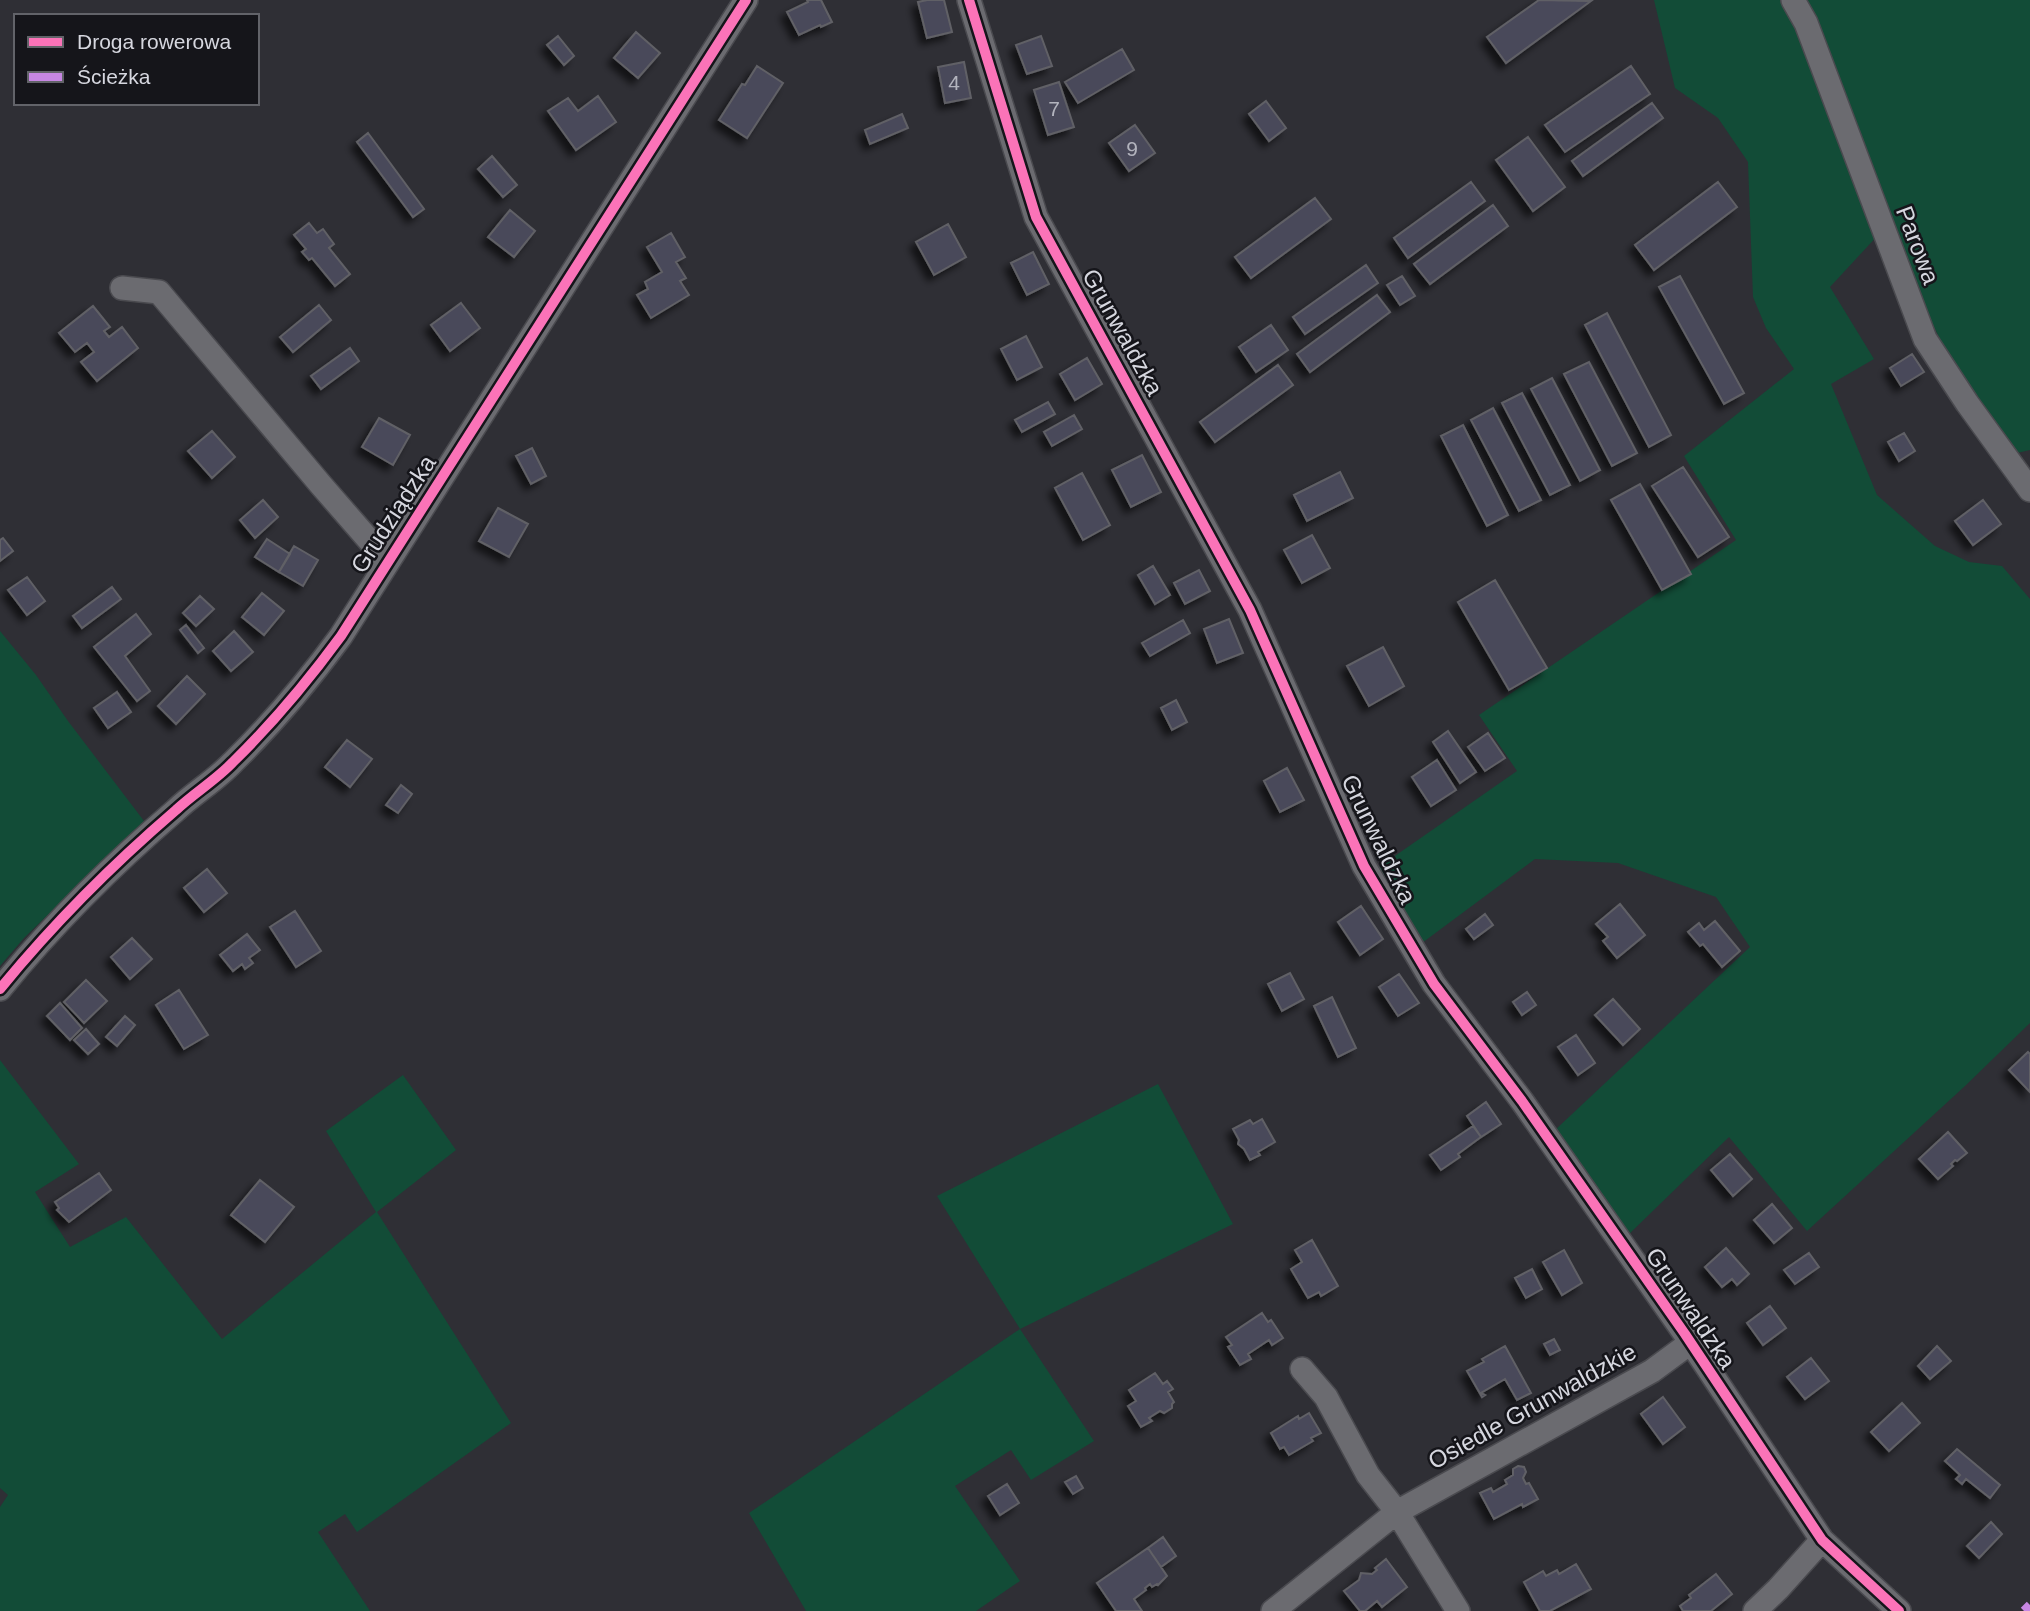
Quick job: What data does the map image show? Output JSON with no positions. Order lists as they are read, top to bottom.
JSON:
{
  "streets": {
    "street": [
      "Parowa",
      "Grunwaldzka",
      "Grudziądzka",
      "Osiedle Grunwaldzkie"
    ]
  },
  "crossings": [
    ["Grunwaldzka", "Osiedle Grunwaldzkie"]
  ],
  "house_numbers": ["4", "7", "9"],
  "legend": ["Droga rowerowa", "Ścieżka"]
}
